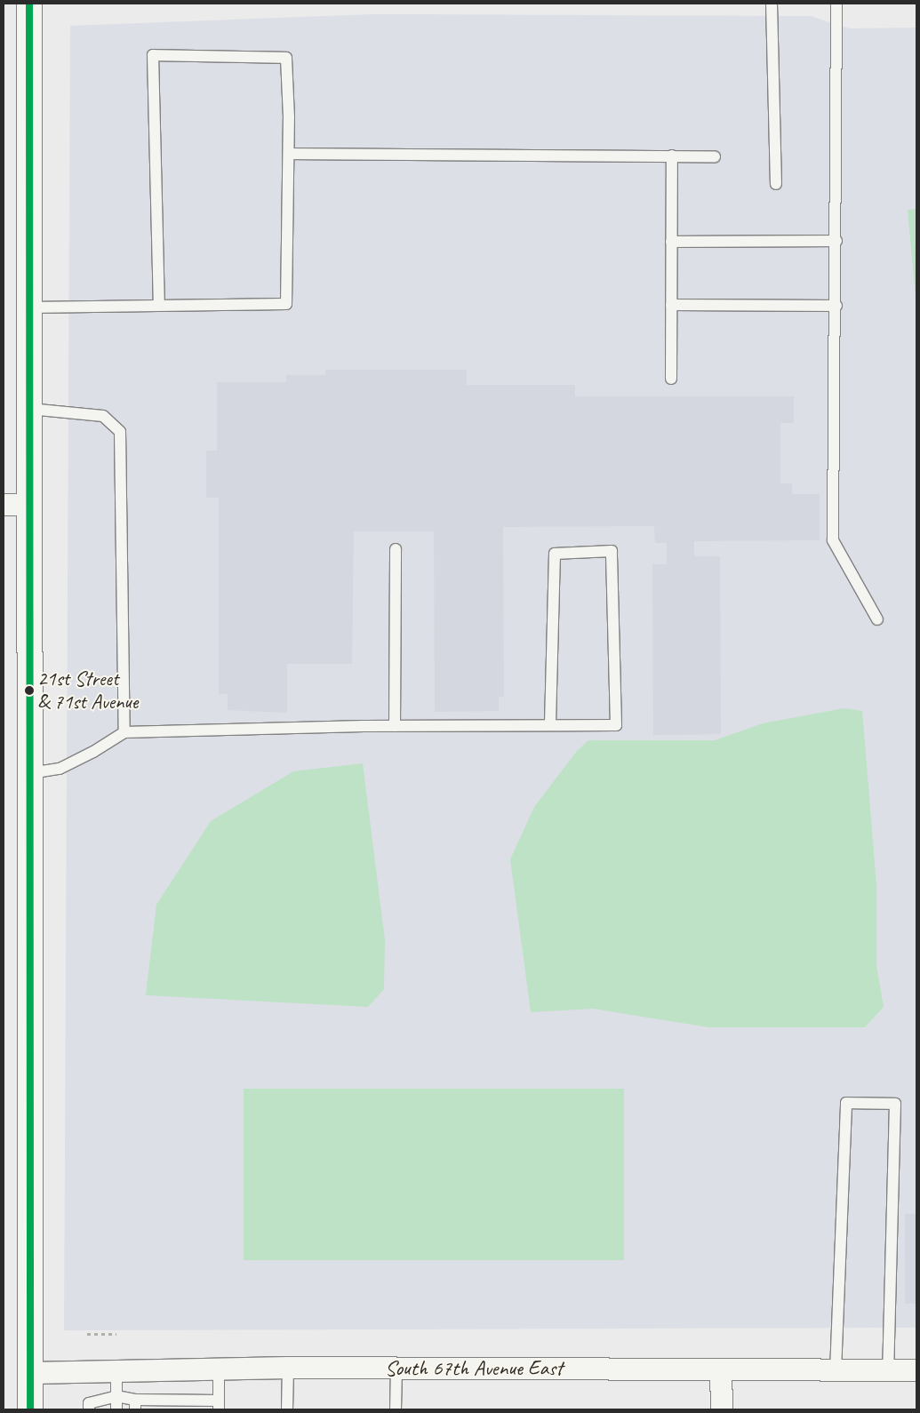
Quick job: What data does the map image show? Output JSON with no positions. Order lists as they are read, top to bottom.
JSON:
{
  "streets": {
    "street": ["South 67th Avenue East"]
  },
  "places": ["21st Street & 71st Avenue"]
}
